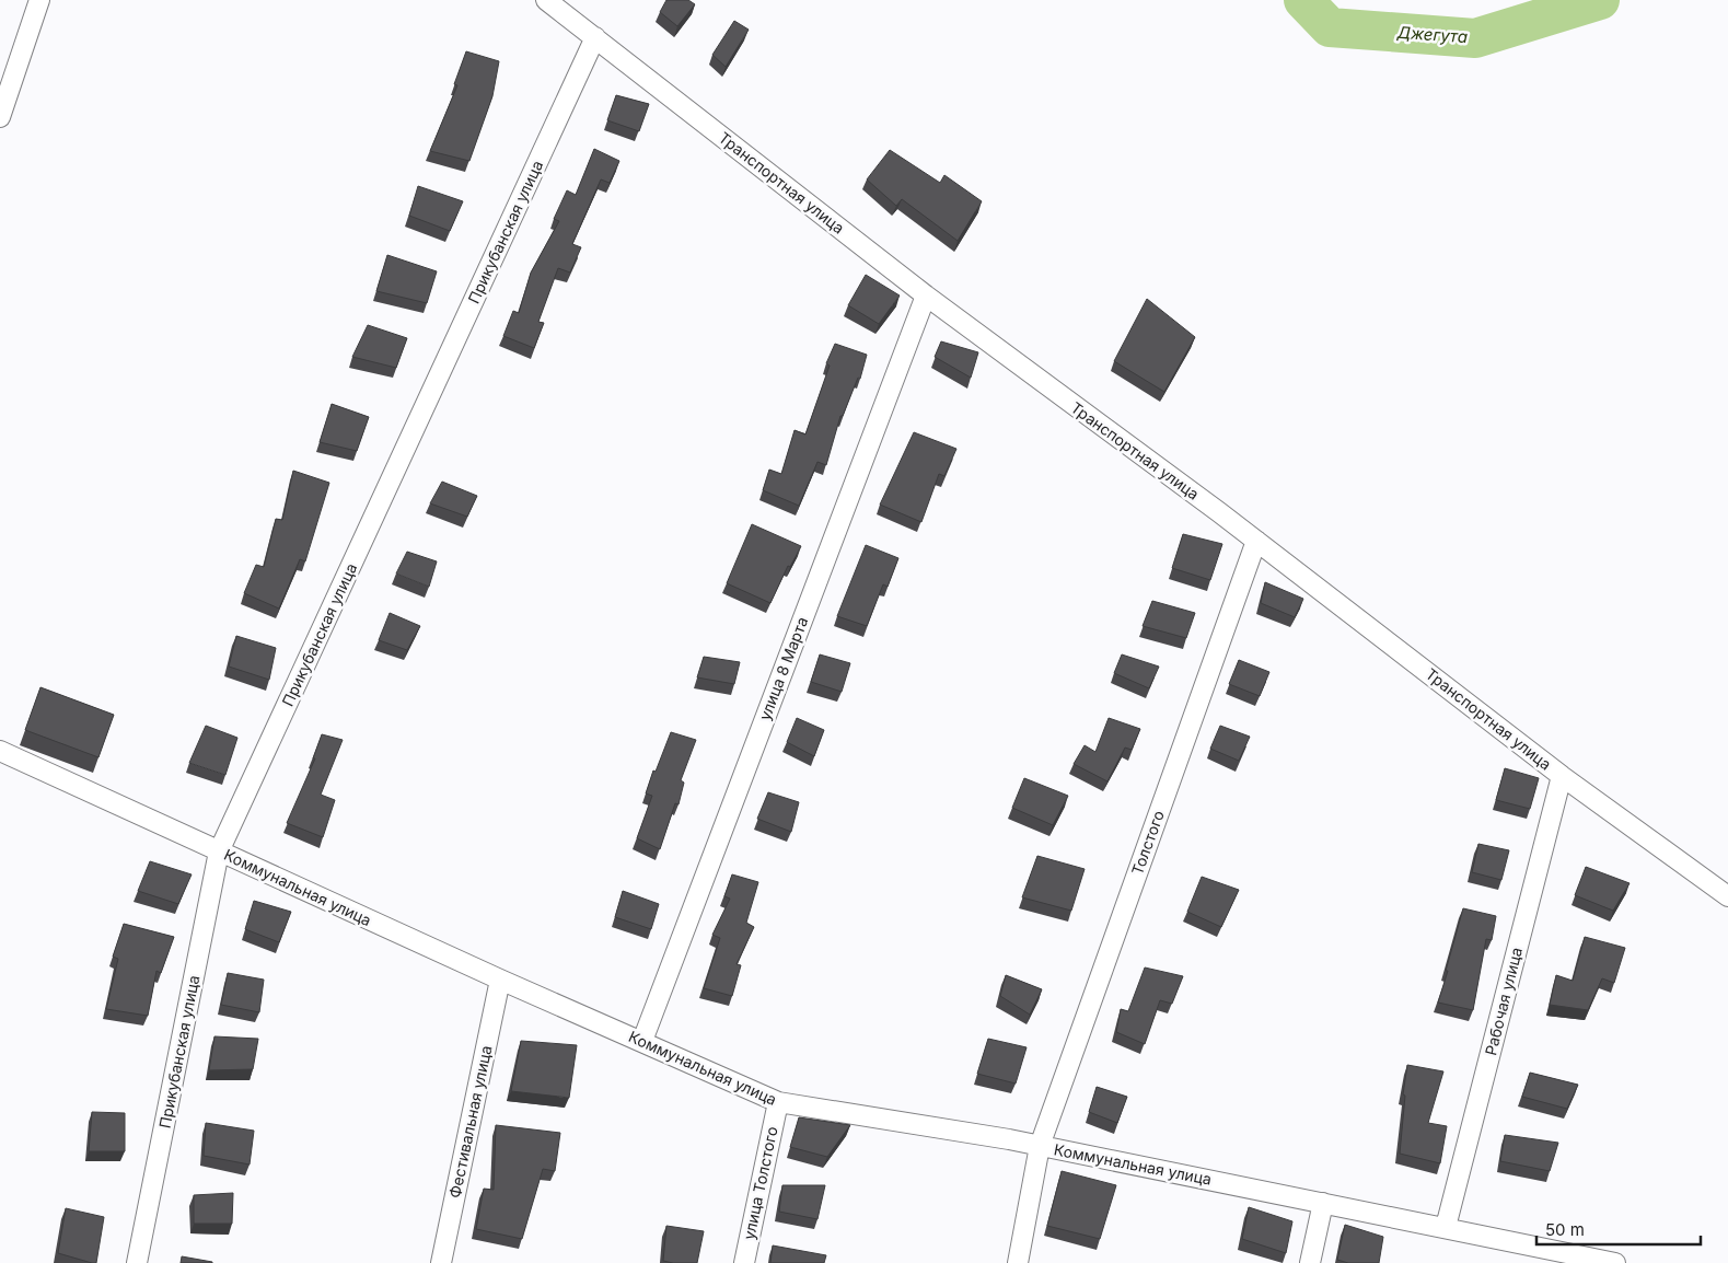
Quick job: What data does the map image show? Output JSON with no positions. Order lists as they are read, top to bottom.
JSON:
{
  "streets": {
    "street": [
      "Транспортная улица",
      "Прикубанская улица",
      "улица 8 Марта",
      "Толстого",
      "Коммунальная улица",
      "Рабочая улица",
      "Фестивальная улица",
      "улица Толстого"
    ]
  },
  "crossings": [
    ["Транспортная улица", "Прикубанская улица"],
    ["Транспортная улица", "улица 8 Марта"],
    ["Транспортная улица", "Толстого"],
    ["Транспортная улица", "Рабочая улица"],
    ["Прикубанская улица", "Коммунальная улица"],
    ["улица 8 Марта", "Коммунальная улица"],
    ["Толстого", "Коммунальная улица"],
    ["Коммунальная улица", "Рабочая улица"],
    ["Коммунальная улица", "Фестивальная улица"],
    ["Коммунальная улица", "улица Толстого"]
  ],
  "water": ["Джегута"],
  "scale_bar": "50 m"
}
